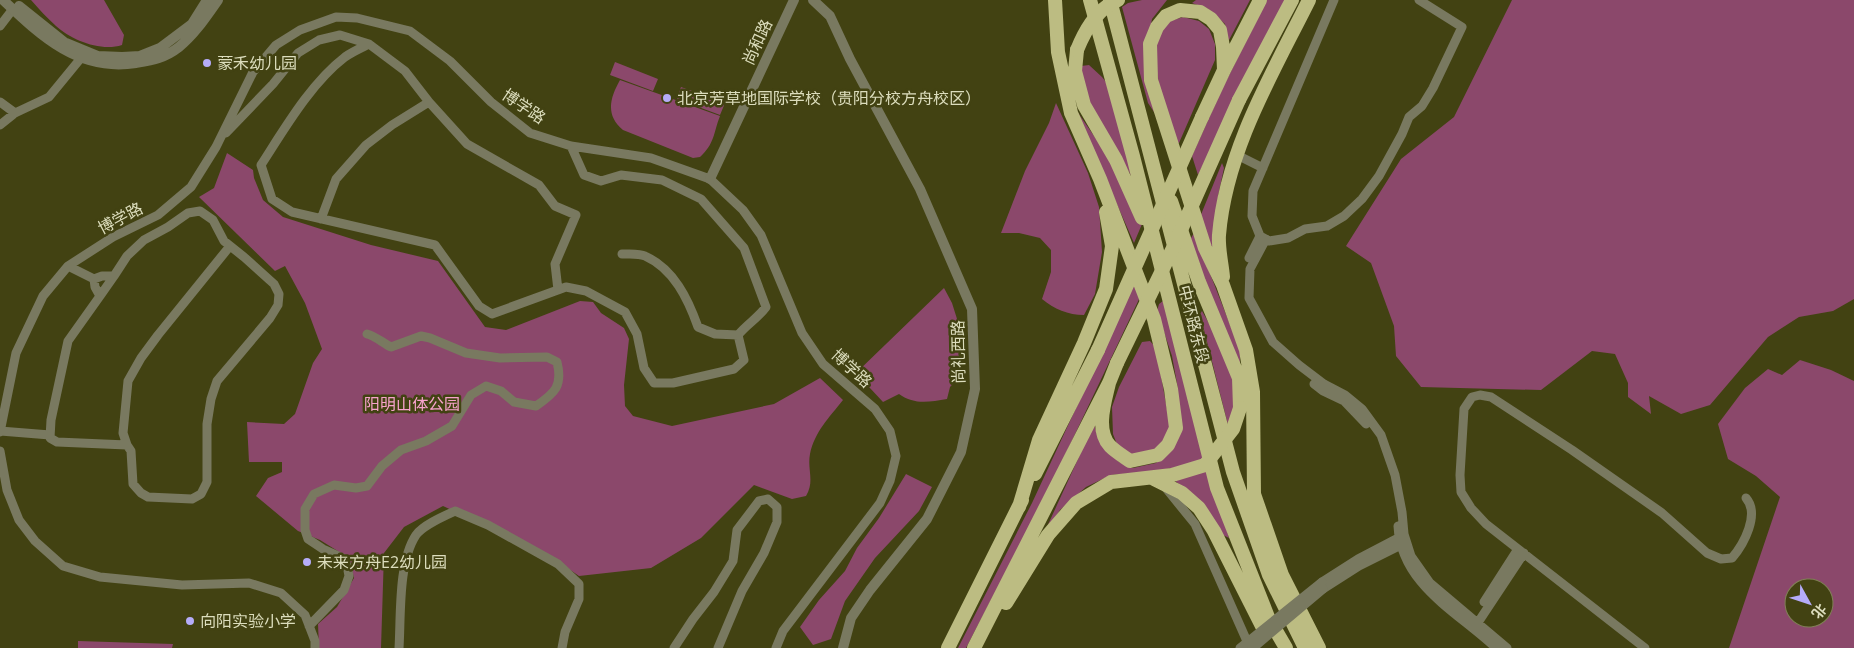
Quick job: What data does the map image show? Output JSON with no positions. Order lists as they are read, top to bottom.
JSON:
{
  "streets": {
    "highway": ["中环路东段"],
    "street": ["尚和路", "博学路", "尚礼西路"]
  },
  "crossings": [
    ["尚和路", "博学路"]
  ],
  "parks": ["阳明山体公园"],
  "places": [
    "蒙禾幼儿园",
    "北京芳草地国际学校（贵阳分校方舟校区）",
    "未来方舟E2幼儿园",
    "向阳实验小学"
  ],
  "north": "bottom right"
}
